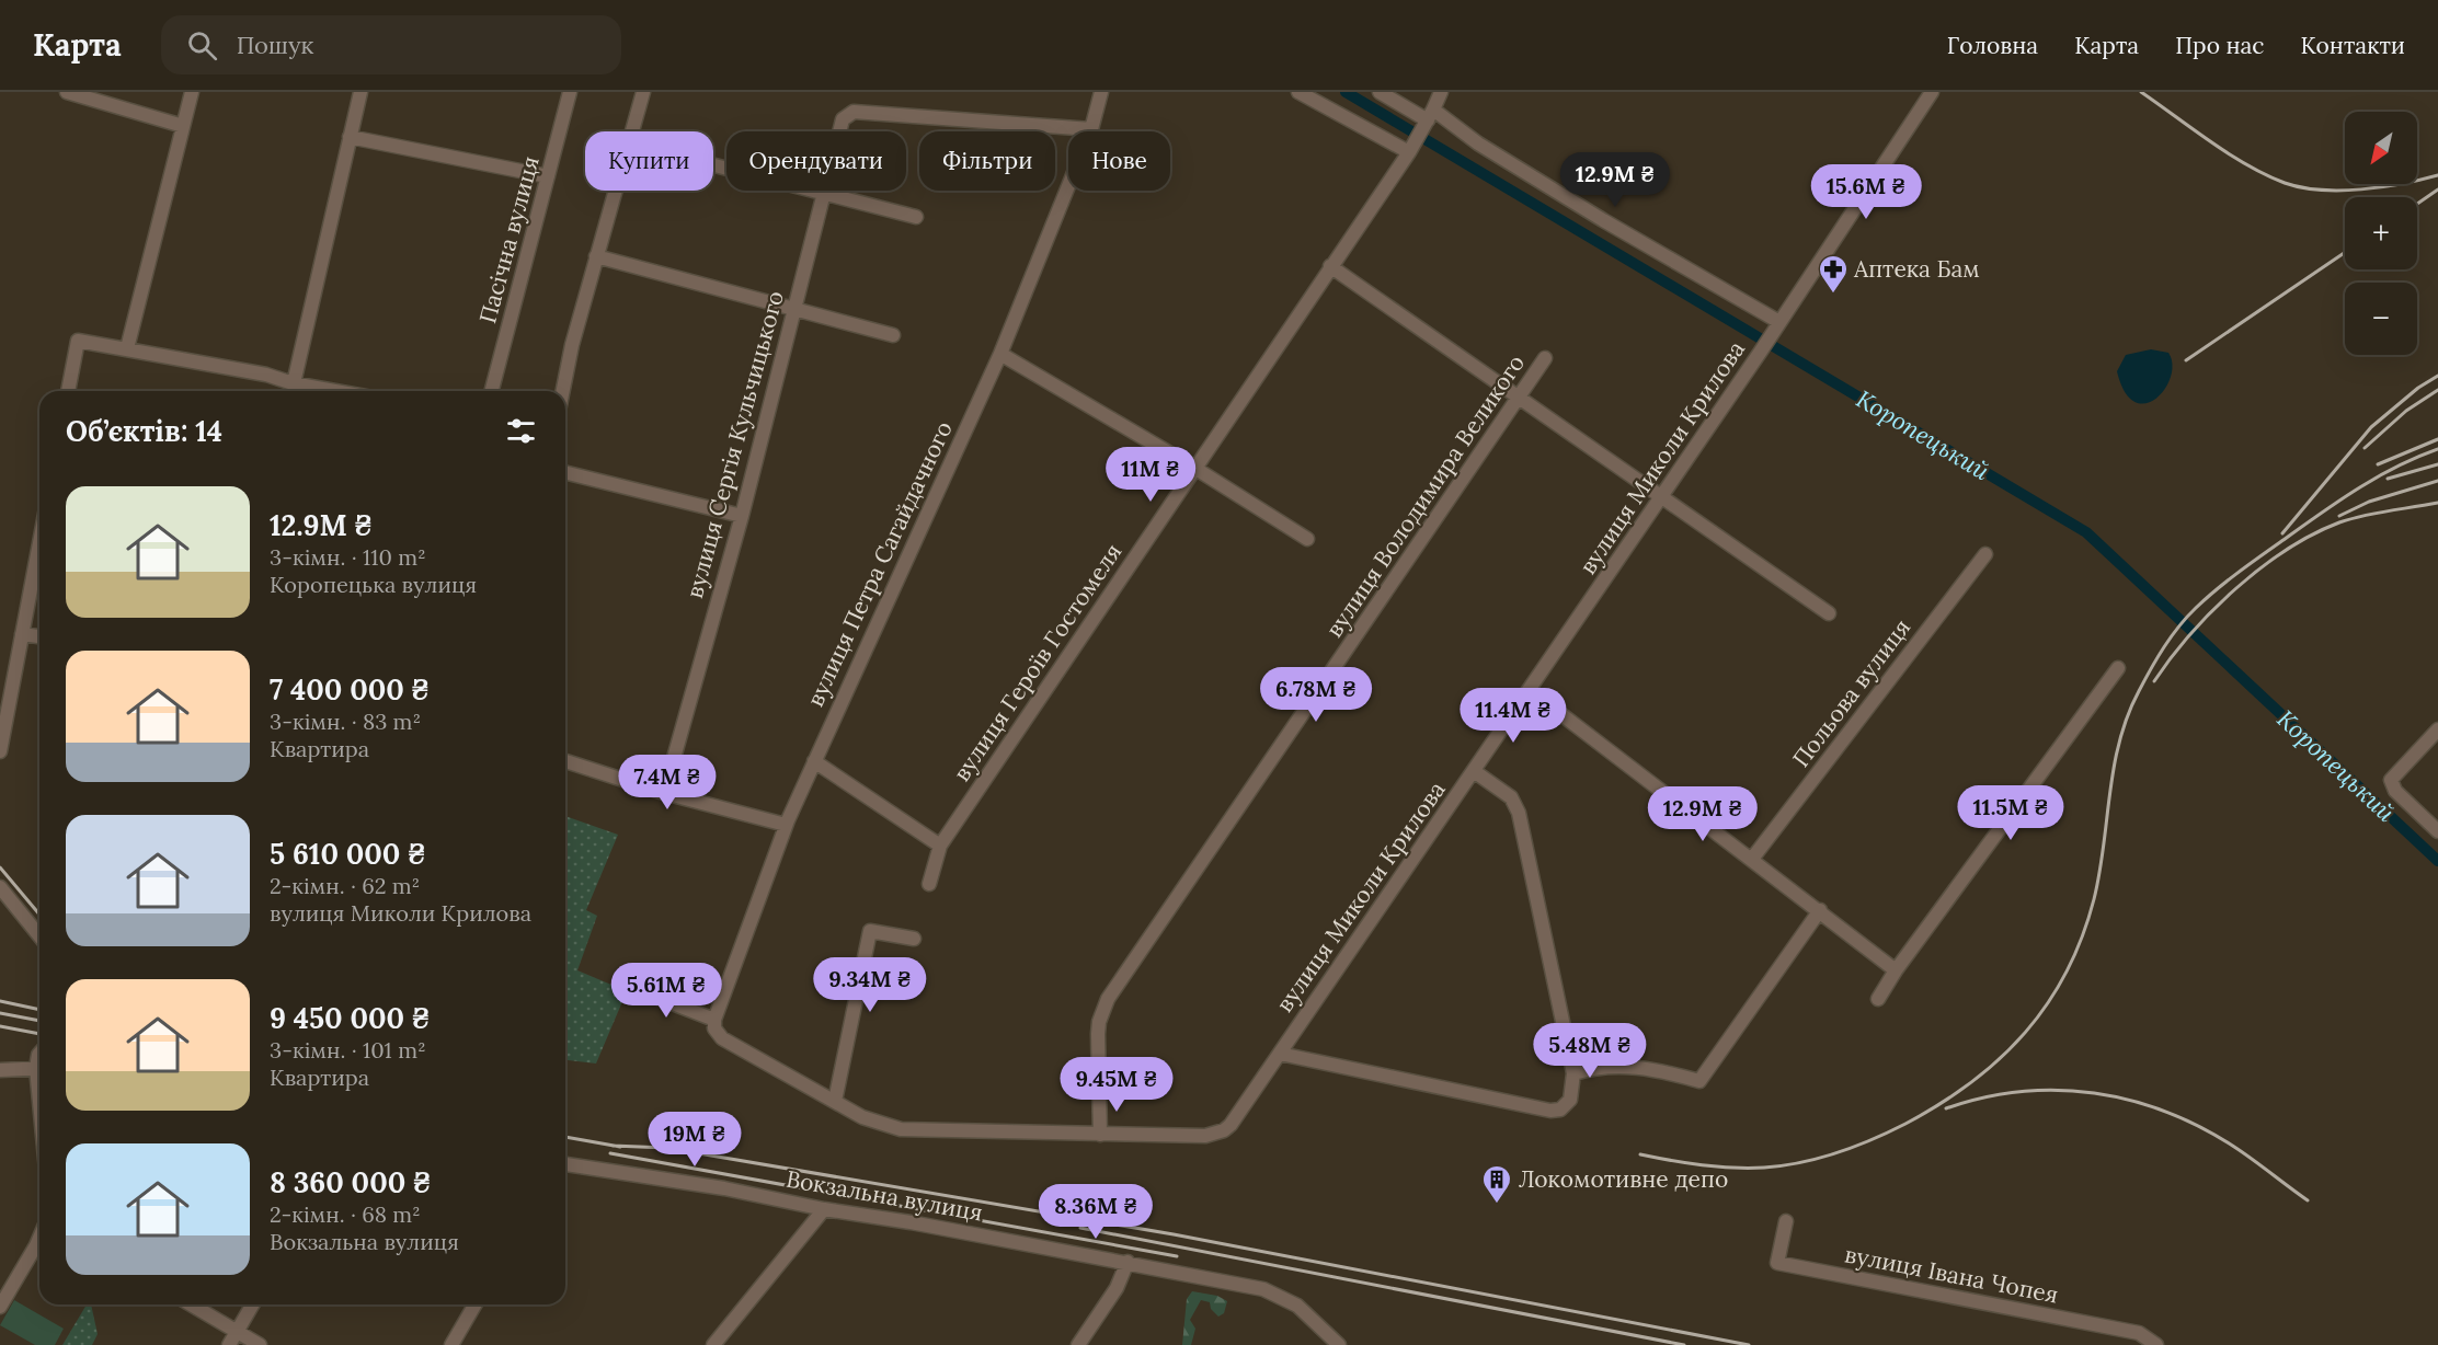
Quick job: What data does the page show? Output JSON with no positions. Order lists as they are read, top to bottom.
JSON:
{
  "streets": {
    "street": [
      "Пасічна вулиця",
      "вулиця Сергія Кульчицького",
      "вулиця Миколи Крилова",
      "вулиця Володимира Великого",
      "вулиця Петра Сагайдачного",
      "вулиця Героїв Гостомеля",
      "Польова вулиця",
      "Вокзальна вулиця",
      "вулиця Івана Чопея"
    ]
  },
  "crossings": [
    ["вулиця Сергія Кульчицького", "вулиця Петра Сагайдачного"],
    ["вулиця Миколи Крилова", "вулиця Володимира Великого"],
    ["вулиця Миколи Крилова", "вулиця Петра Сагайдачного"]
  ],
  "water": ["Коропецький"],
  "places": {
    "pharmacy": ["Аптека Бам"],
    "building": ["Локомотивне депо"]
  },
  "north": "bottom left",
  "page": {
    "header": "Карта",
    "search": "Пошук",
    "nav": [
      "Головна",
      "Карта",
      "Про нас",
      "Контакти"
    ],
    "map_buttons": ["+", "−"],
    "chip": [
      "Купити",
      "Орендувати",
      "Фільтри",
      "Нове"
    ],
    "price": [
      "12.9M ₴",
      "15.6M ₴",
      "11M ₴",
      "6.78M ₴",
      "11.4M ₴",
      "7.4M ₴",
      "11.5M ₴",
      "12.9M ₴",
      "9.34M ₴",
      "5.61M ₴",
      "5.48M ₴",
      "9.45M ₴",
      "19M ₴",
      "8.36M ₴"
    ],
    "heading": "Об’єктів: 14",
    "list": [
      {
        "name": "12.9M ₴",
        "note": "3-кімн. · 110 m² · Коропецька вулиця"
      },
      {
        "name": "7 400 000 ₴",
        "note": "3-кімн. · 83 m² · Квартира"
      },
      {
        "name": "5 610 000 ₴",
        "note": "2-кімн. · 62 m² · вулиця Миколи Крилова"
      },
      {
        "name": "9 450 000 ₴",
        "note": "3-кімн. · 101 m² · Квартира"
      },
      {
        "name": "8 360 000 ₴",
        "note": "2-кімн. · 68 m² · Вокзальна вулиця"
      }
    ]
  }
}
